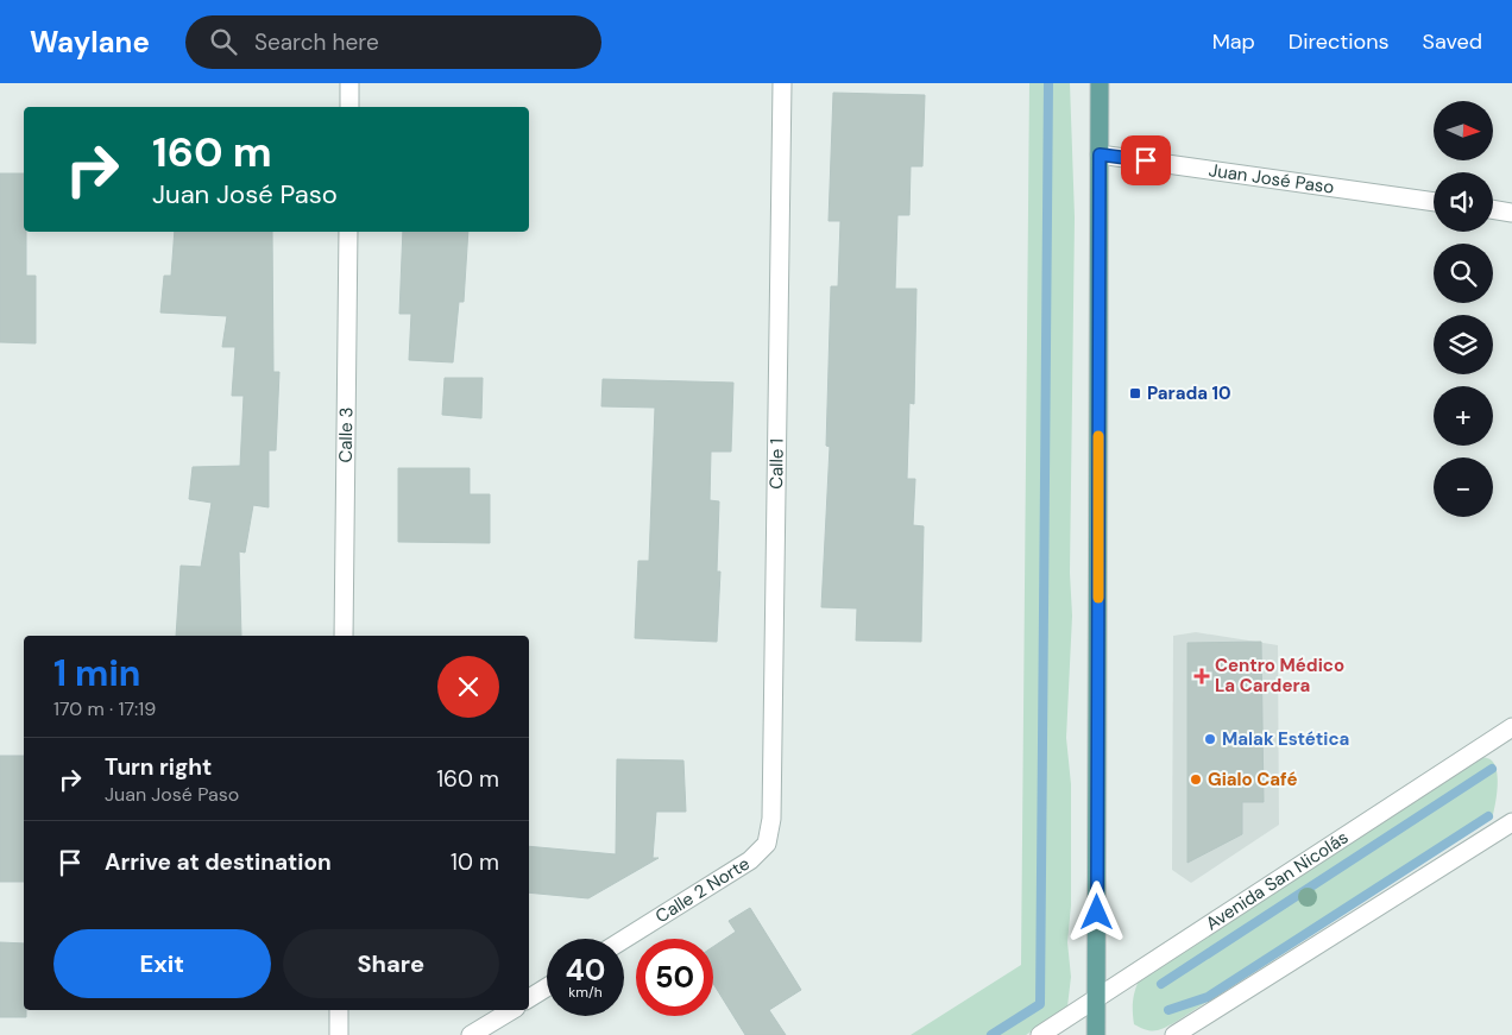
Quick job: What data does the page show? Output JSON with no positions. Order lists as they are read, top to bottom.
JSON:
{
  "streets": {
    "street": [
      "Juan José Paso",
      "Calle 3",
      "Calle 1",
      "Avenida San Nicolás",
      "Calle 2 Norte"
    ]
  },
  "crossings": [
    ["Calle 1", "Calle 2 Norte"]
  ],
  "places": {
    "transit": ["Parada 10"],
    "health": ["Centro Médico La Cardera"],
    "other": ["Malak Estética", "Gialo Café"]
  },
  "north": "right",
  "page": {
    "header": "Waylane",
    "search": "Search here",
    "nav": ["Map", "Directions", "Saved"],
    "map_buttons": ["+", "−"],
    "turn": ["160 m", "Juan José Paso"],
    "heading": ["1 min", "170 m · 17:19"],
    "list": [
      {
        "name": "Turn right",
        "note": "Juan José Paso",
        "value": "160 m"
      },
      {
        "name": "Arrive at destination",
        "value": "10 m"
      }
    ],
    "buttons": ["Exit", "Share"],
    "speed": "40 km/h",
    "limit": "50"
  }
}
